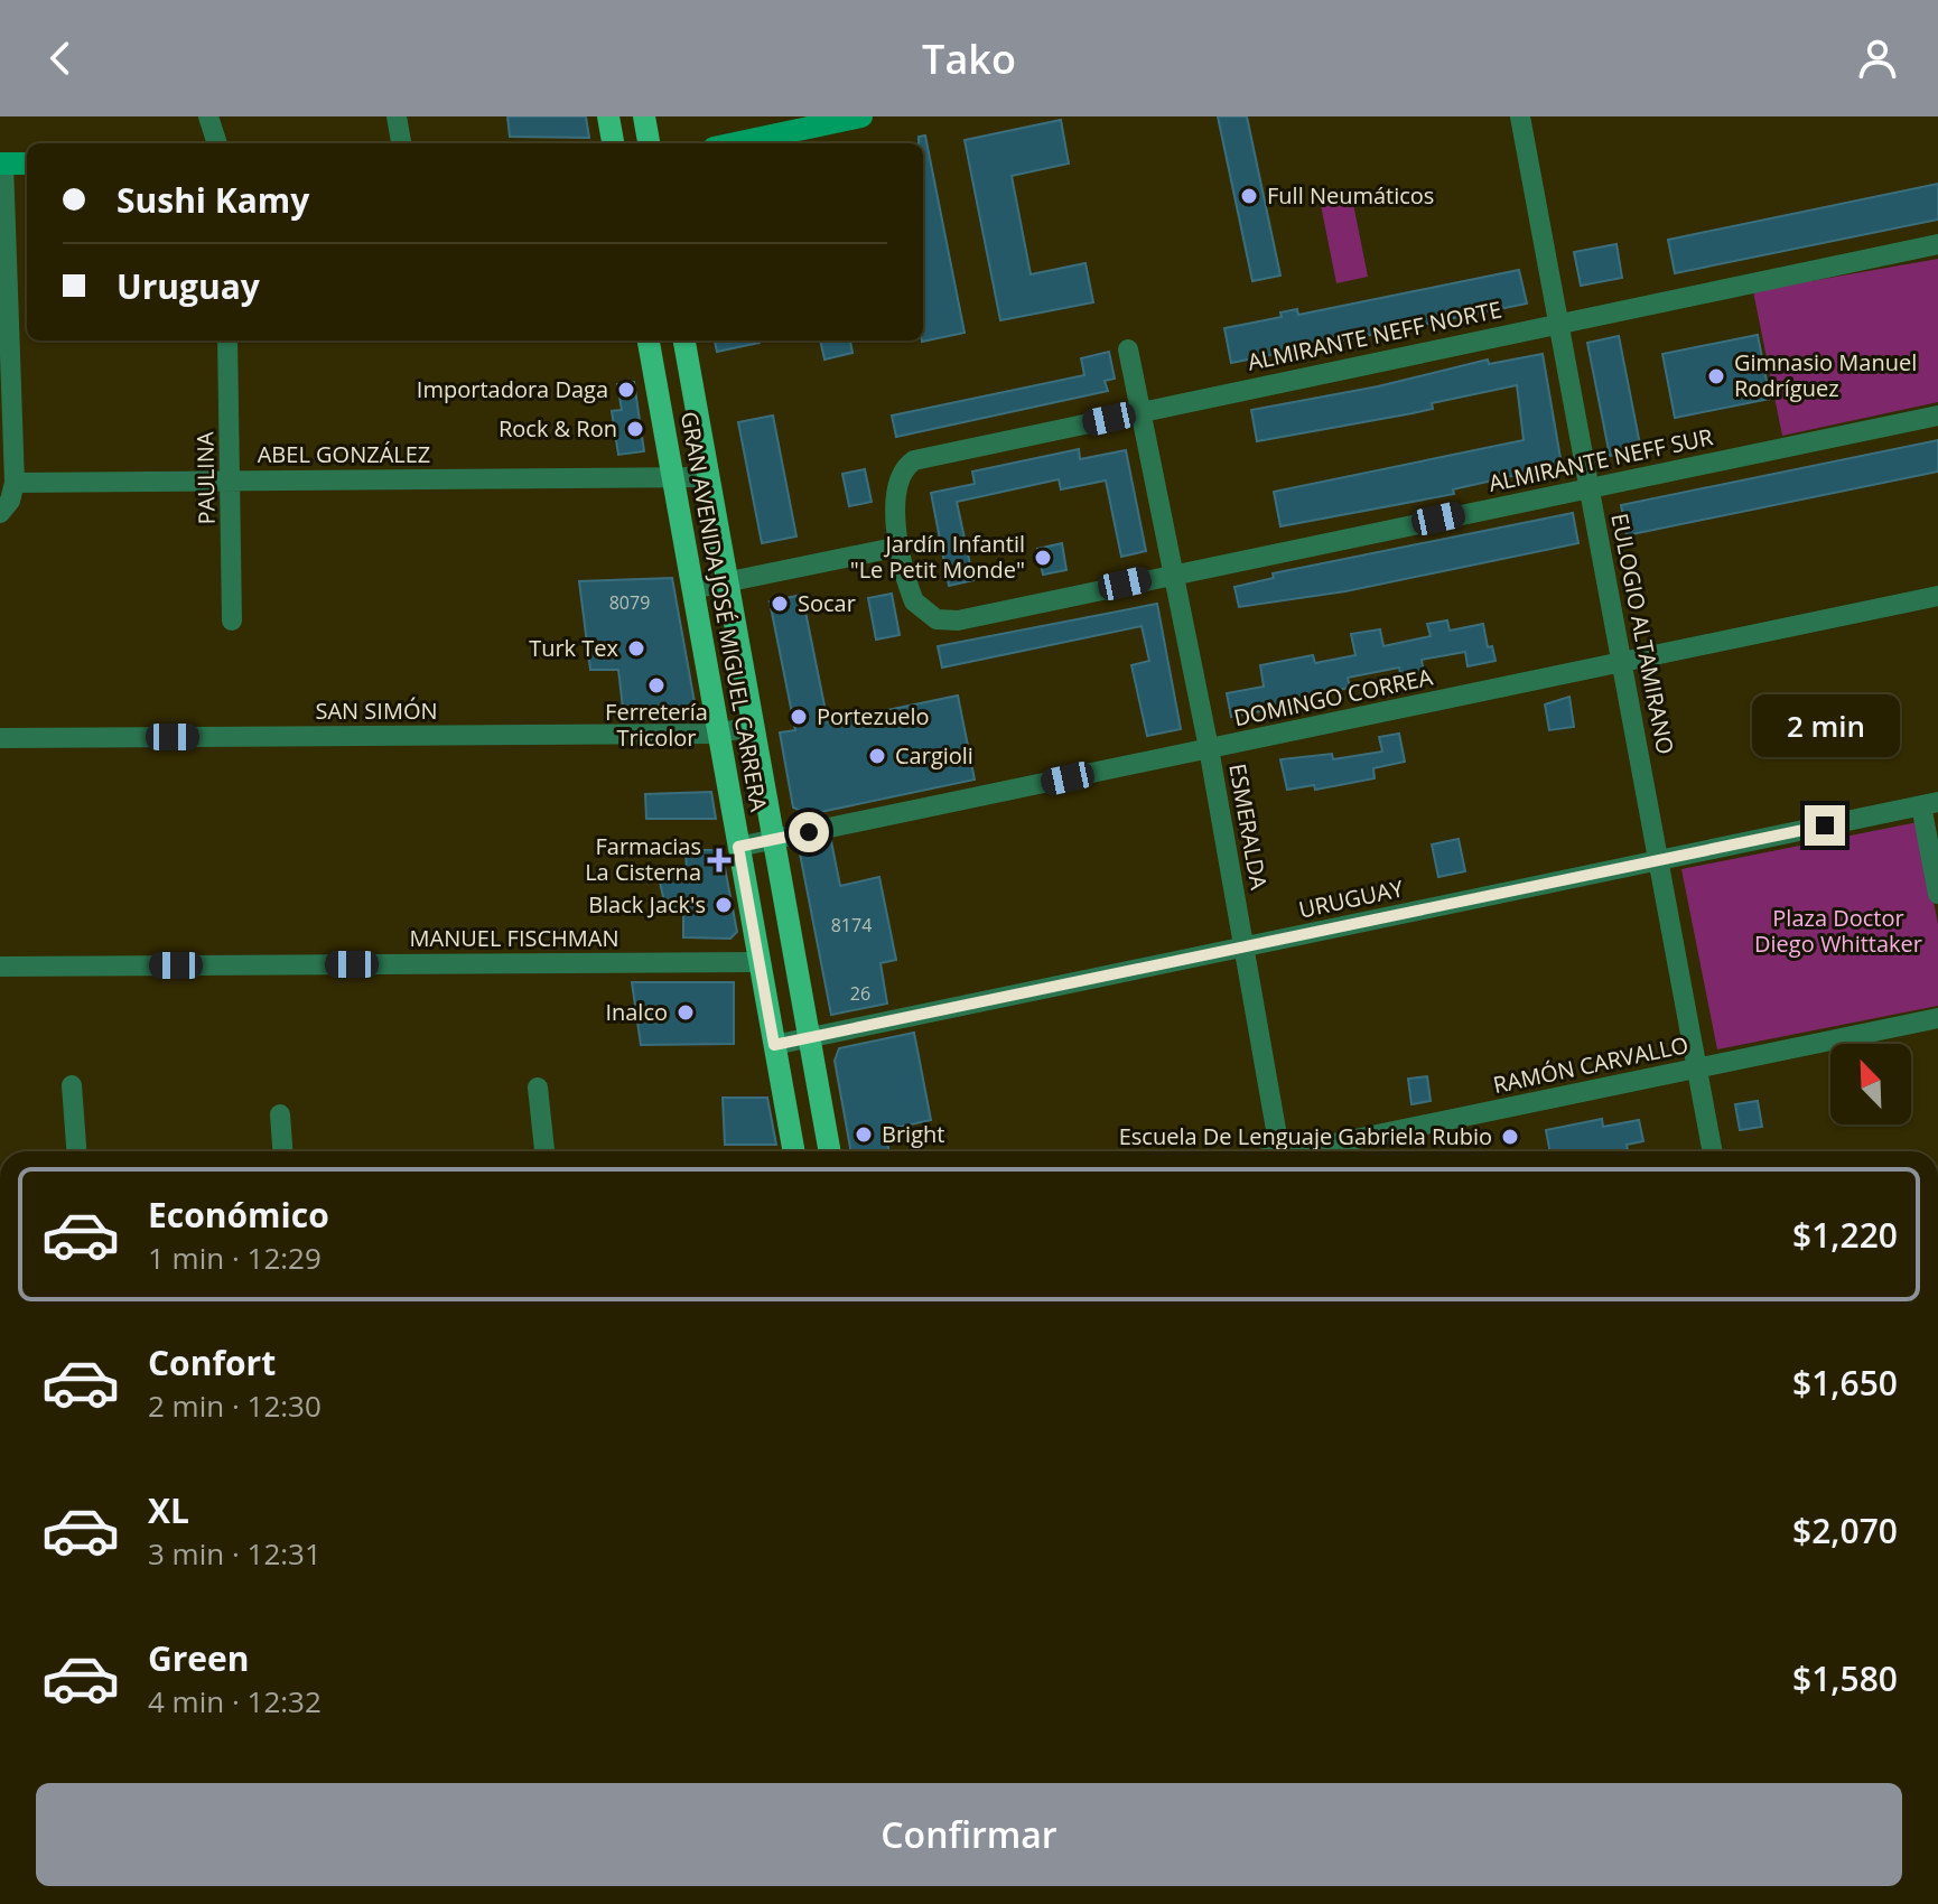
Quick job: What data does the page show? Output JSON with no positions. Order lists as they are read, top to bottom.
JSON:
{
  "streets": {
    "main road": ["GRAN AVENIDA JOSÉ MIGUEL CARRERA"],
    "street": [
      "ALMIRANTE NEFF NORTE",
      "ABEL GONZÁLEZ",
      "ALMIRANTE NEFF SUR",
      "PAULINA",
      "EULOGIO ALTAMIRANO",
      "DOMINGO CORREA",
      "SAN SIMÓN",
      "ESMERALDA",
      "URUGUAY",
      "MANUEL FISCHMAN",
      "RAMÓN CARVALLO"
    ]
  },
  "crossings": [
    ["ALMIRANTE NEFF NORTE", "ALMIRANTE NEFF SUR"],
    ["ALMIRANTE NEFF NORTE", "EULOGIO ALTAMIRANO"],
    ["ALMIRANTE NEFF NORTE", "ESMERALDA"],
    ["ABEL GONZÁLEZ", "PAULINA"],
    ["ABEL GONZÁLEZ", "GRAN AVENIDA JOSÉ MIGUEL CARRERA"],
    ["ALMIRANTE NEFF SUR", "EULOGIO ALTAMIRANO"],
    ["ALMIRANTE NEFF SUR", "ESMERALDA"],
    ["GRAN AVENIDA JOSÉ MIGUEL CARRERA", "DOMINGO CORREA"],
    ["GRAN AVENIDA JOSÉ MIGUEL CARRERA", "SAN SIMÓN"],
    ["GRAN AVENIDA JOSÉ MIGUEL CARRERA", "URUGUAY"],
    ["GRAN AVENIDA JOSÉ MIGUEL CARRERA", "MANUEL FISCHMAN"],
    ["EULOGIO ALTAMIRANO", "DOMINGO CORREA"],
    ["EULOGIO ALTAMIRANO", "URUGUAY"],
    ["EULOGIO ALTAMIRANO", "RAMÓN CARVALLO"],
    ["DOMINGO CORREA", "ESMERALDA"],
    ["ESMERALDA", "URUGUAY"]
  ],
  "parks": ["Plaza Doctor Diego Whittaker"],
  "places": {
    "other": [
      "Full Neumáticos",
      "Gimnasio Manuel Rodríguez",
      "Importadora Daga",
      "Rock & Ron",
      "Jardín Infantil \"Le Petit Monde\"",
      "Socar",
      "Turk Tex",
      "Ferretería Tricolor",
      "Portezuelo",
      "Cargioli",
      "Black Jack's",
      "Inalco",
      "Bright",
      "Escuela De Lenguaje Gabriela Rubio"
    ],
    "health": ["Farmacias La Cisterna"]
  },
  "house_numbers": ["8079", "8174", "26"],
  "north": "top left",
  "page": {
    "header": "Tako",
    "banner": ["Sushi Kamy", "Uruguay"],
    "bubble": "2 min",
    "list": [
      {
        "name": "Económico",
        "note": "1 min · 12:29",
        "value": "$1,220"
      },
      {
        "name": "Confort",
        "note": "2 min · 12:30",
        "value": "$1,650"
      },
      {
        "name": "XL",
        "note": "3 min · 12:31",
        "value": "$2,070"
      },
      {
        "name": "Green",
        "note": "4 min · 12:32",
        "value": "$1,580"
      }
    ],
    "buttons": "Confirmar"
  }
}
